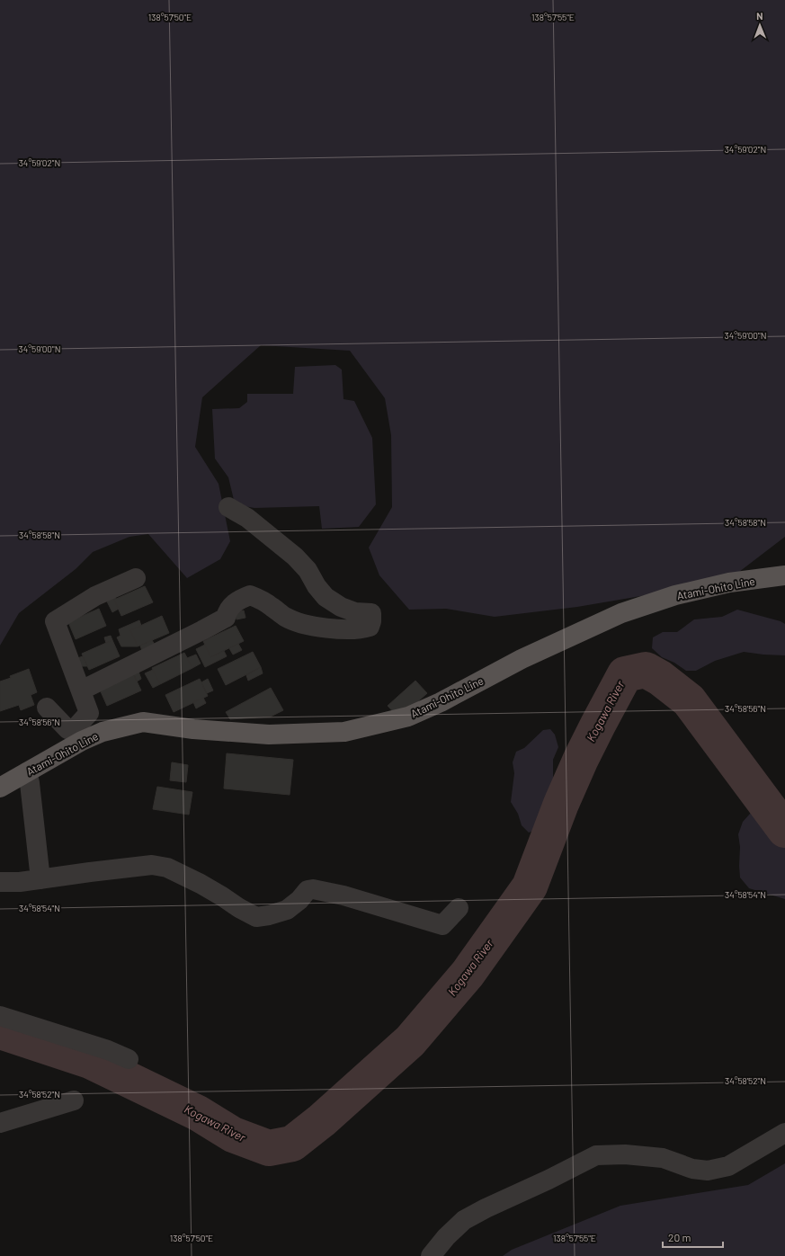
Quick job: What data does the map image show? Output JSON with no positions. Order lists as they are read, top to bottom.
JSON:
{
  "streets": {
    "main road": ["Atami-Ohito Line"]
  },
  "water": ["Kogawa River"],
  "scale_bar": "20 m",
  "north": "top",
  "coordinates": [
    "138°57'50\"E",
    "138°57'55\"E",
    "34°59'02\"N",
    "34°59'00\"N",
    "34°58'58\"N",
    "34°58'56\"N",
    "34°58'54\"N",
    "34°58'52\"N"
  ]
}
